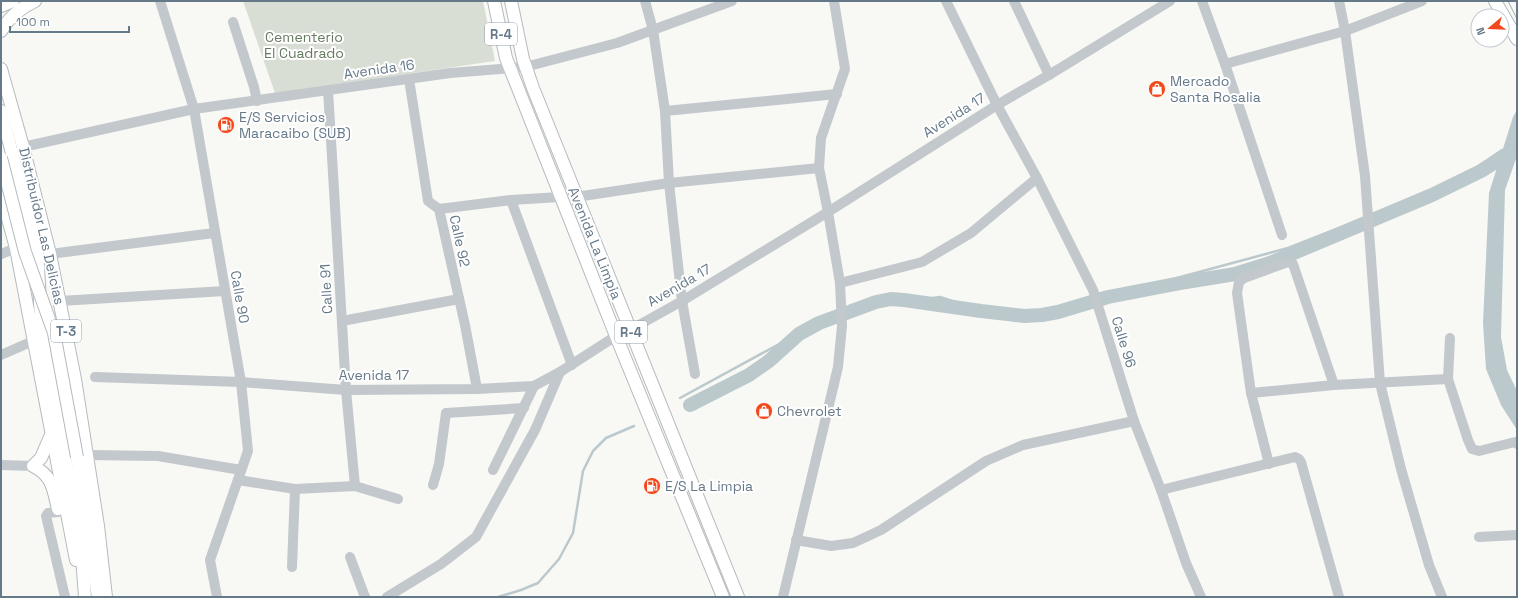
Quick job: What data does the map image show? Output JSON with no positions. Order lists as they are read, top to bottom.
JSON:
{
  "streets": {
    "main road": [
      "R-4",
      "Distribuidor Las Delicias",
      "Avenida La Limpia",
      "T-3"
    ],
    "street": [
      "Avenida 16",
      "Avenida 17",
      "Calle 92",
      "Calle 91",
      "Calle 90",
      "Calle 96"
    ]
  },
  "crossings": [
    ["R-4", "Avenida 16"],
    ["R-4", "Avenida La Limpia"],
    ["Avenida 16", "Distribuidor Las Delicias"],
    ["Avenida 16", "Calle 92"],
    ["Avenida 16", "Avenida La Limpia"],
    ["Avenida 16", "Calle 91"],
    ["Avenida 16", "Calle 90"],
    ["Avenida 17", "Calle 92"],
    ["Avenida 17", "Avenida La Limpia"],
    ["Avenida 17", "Calle 91"],
    ["Avenida 17", "Calle 90"],
    ["Avenida 17", "Calle 96"]
  ],
  "parks": ["Cementerio El Cuadrado"],
  "places": {
    "shop": ["Mercado Santa Rosalia", "Chevrolet"],
    "fuel station": ["E/S Servicios Maracaibo (SUB)", "E/S La Limpia"]
  },
  "scale_bar": "100 m",
  "north": "left"
}
